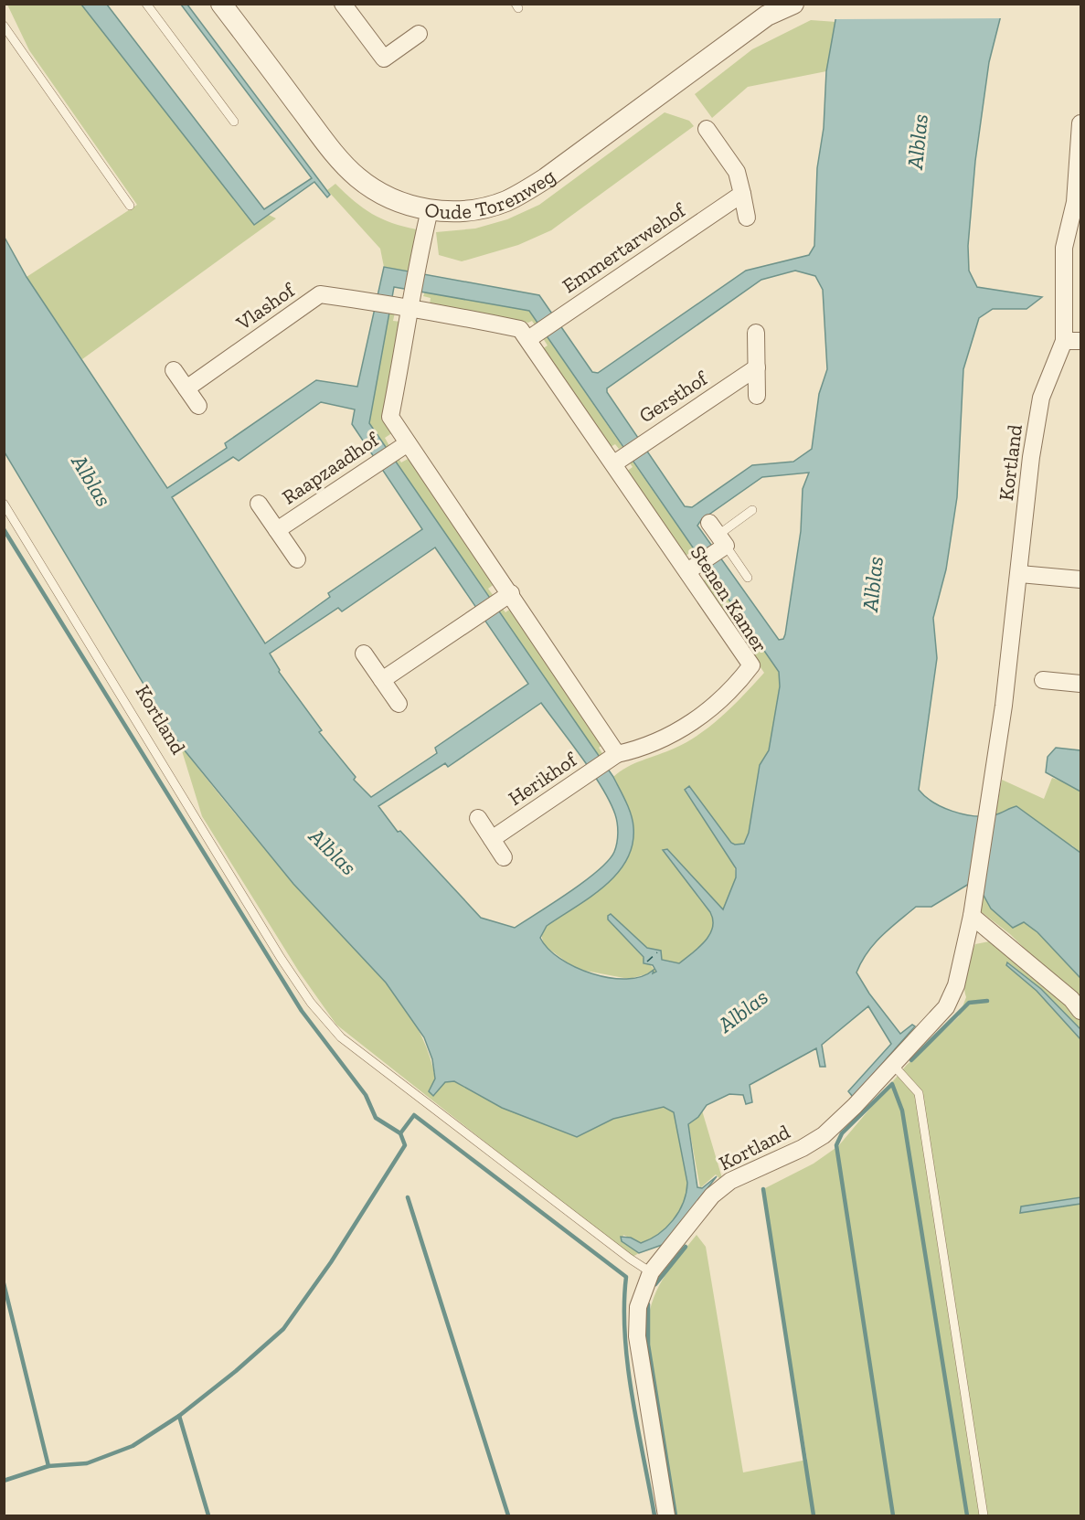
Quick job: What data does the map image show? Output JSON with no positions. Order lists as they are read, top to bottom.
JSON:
{
  "streets": {
    "street": [
      "Oude Torenweg",
      "Emmertarwehof",
      "Vlashof",
      "Gersthof",
      "Kortland",
      "Raapzaadhof",
      "Stenen Kamer",
      "Herikhof"
    ]
  },
  "crossings": [
    ["Emmertarwehof", "Stenen Kamer"],
    ["Vlashof", "Stenen Kamer"],
    ["Gersthof", "Stenen Kamer"],
    ["Stenen Kamer", "Herikhof"]
  ],
  "water": ["Alblas"]
}
